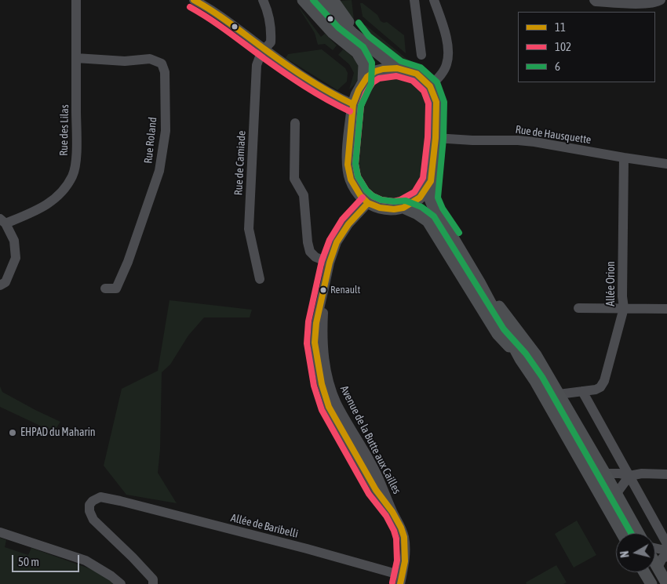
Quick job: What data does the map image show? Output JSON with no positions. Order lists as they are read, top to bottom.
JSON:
{
  "streets": {
    "street": [
      "Rue des Lilas",
      "Rue de Hausquette",
      "Rue Roland",
      "Rue de Camiade",
      "Allée Orion",
      "Avenue de la Butte aux Cailles",
      "Allée de Baribelli"
    ]
  },
  "crossings": [
    ["Rue des Lilas", "Rue Roland"],
    ["Rue de Hausquette", "Allée Orion"],
    ["Rue de Hausquette", "Avenue de la Butte aux Cailles"],
    ["Avenue de la Butte aux Cailles", "Allée de Baribelli"]
  ],
  "places": ["Renault", "EHPAD du Maharin"],
  "lines": ["transit line 11", "transit line 6", "transit line 102"],
  "legend": ["11", "102", "6"],
  "scale_bar": "50 m",
  "north": "left"
}
